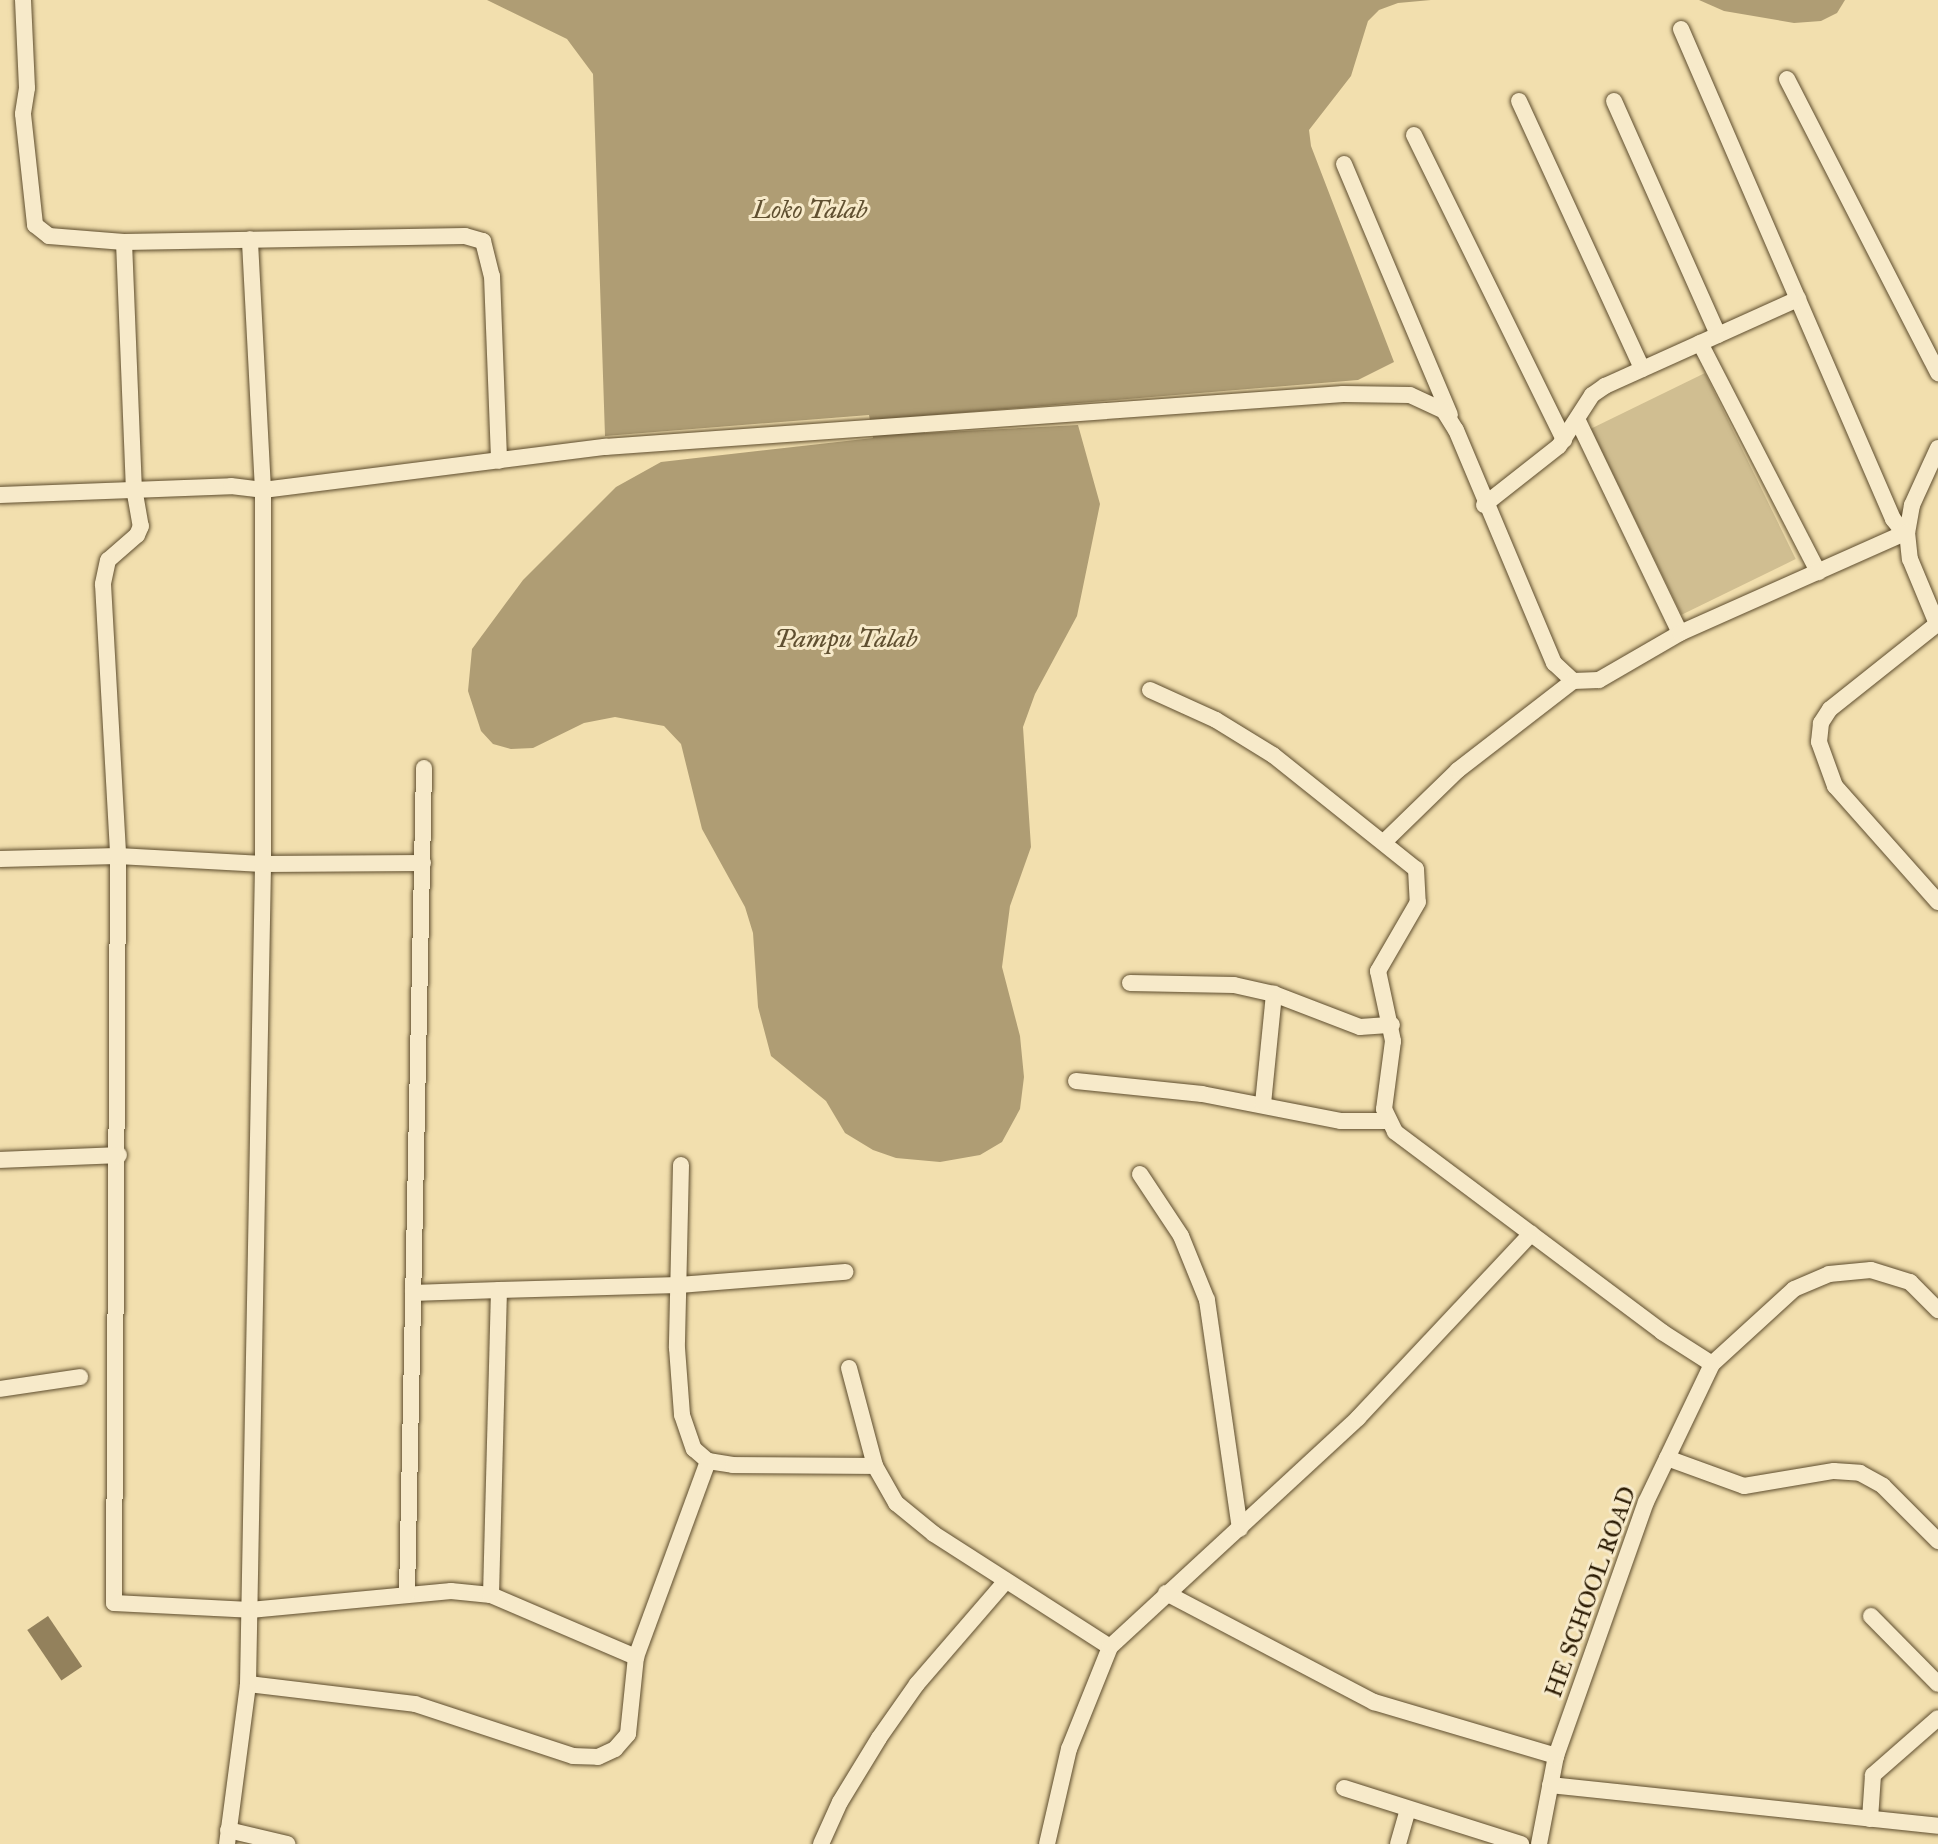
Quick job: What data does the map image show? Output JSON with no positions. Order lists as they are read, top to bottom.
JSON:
{
  "streets": {
    "street": ["HE SCHOOL ROAD"]
  },
  "water": ["Loko Talab", "Pampu Talab"]
}
